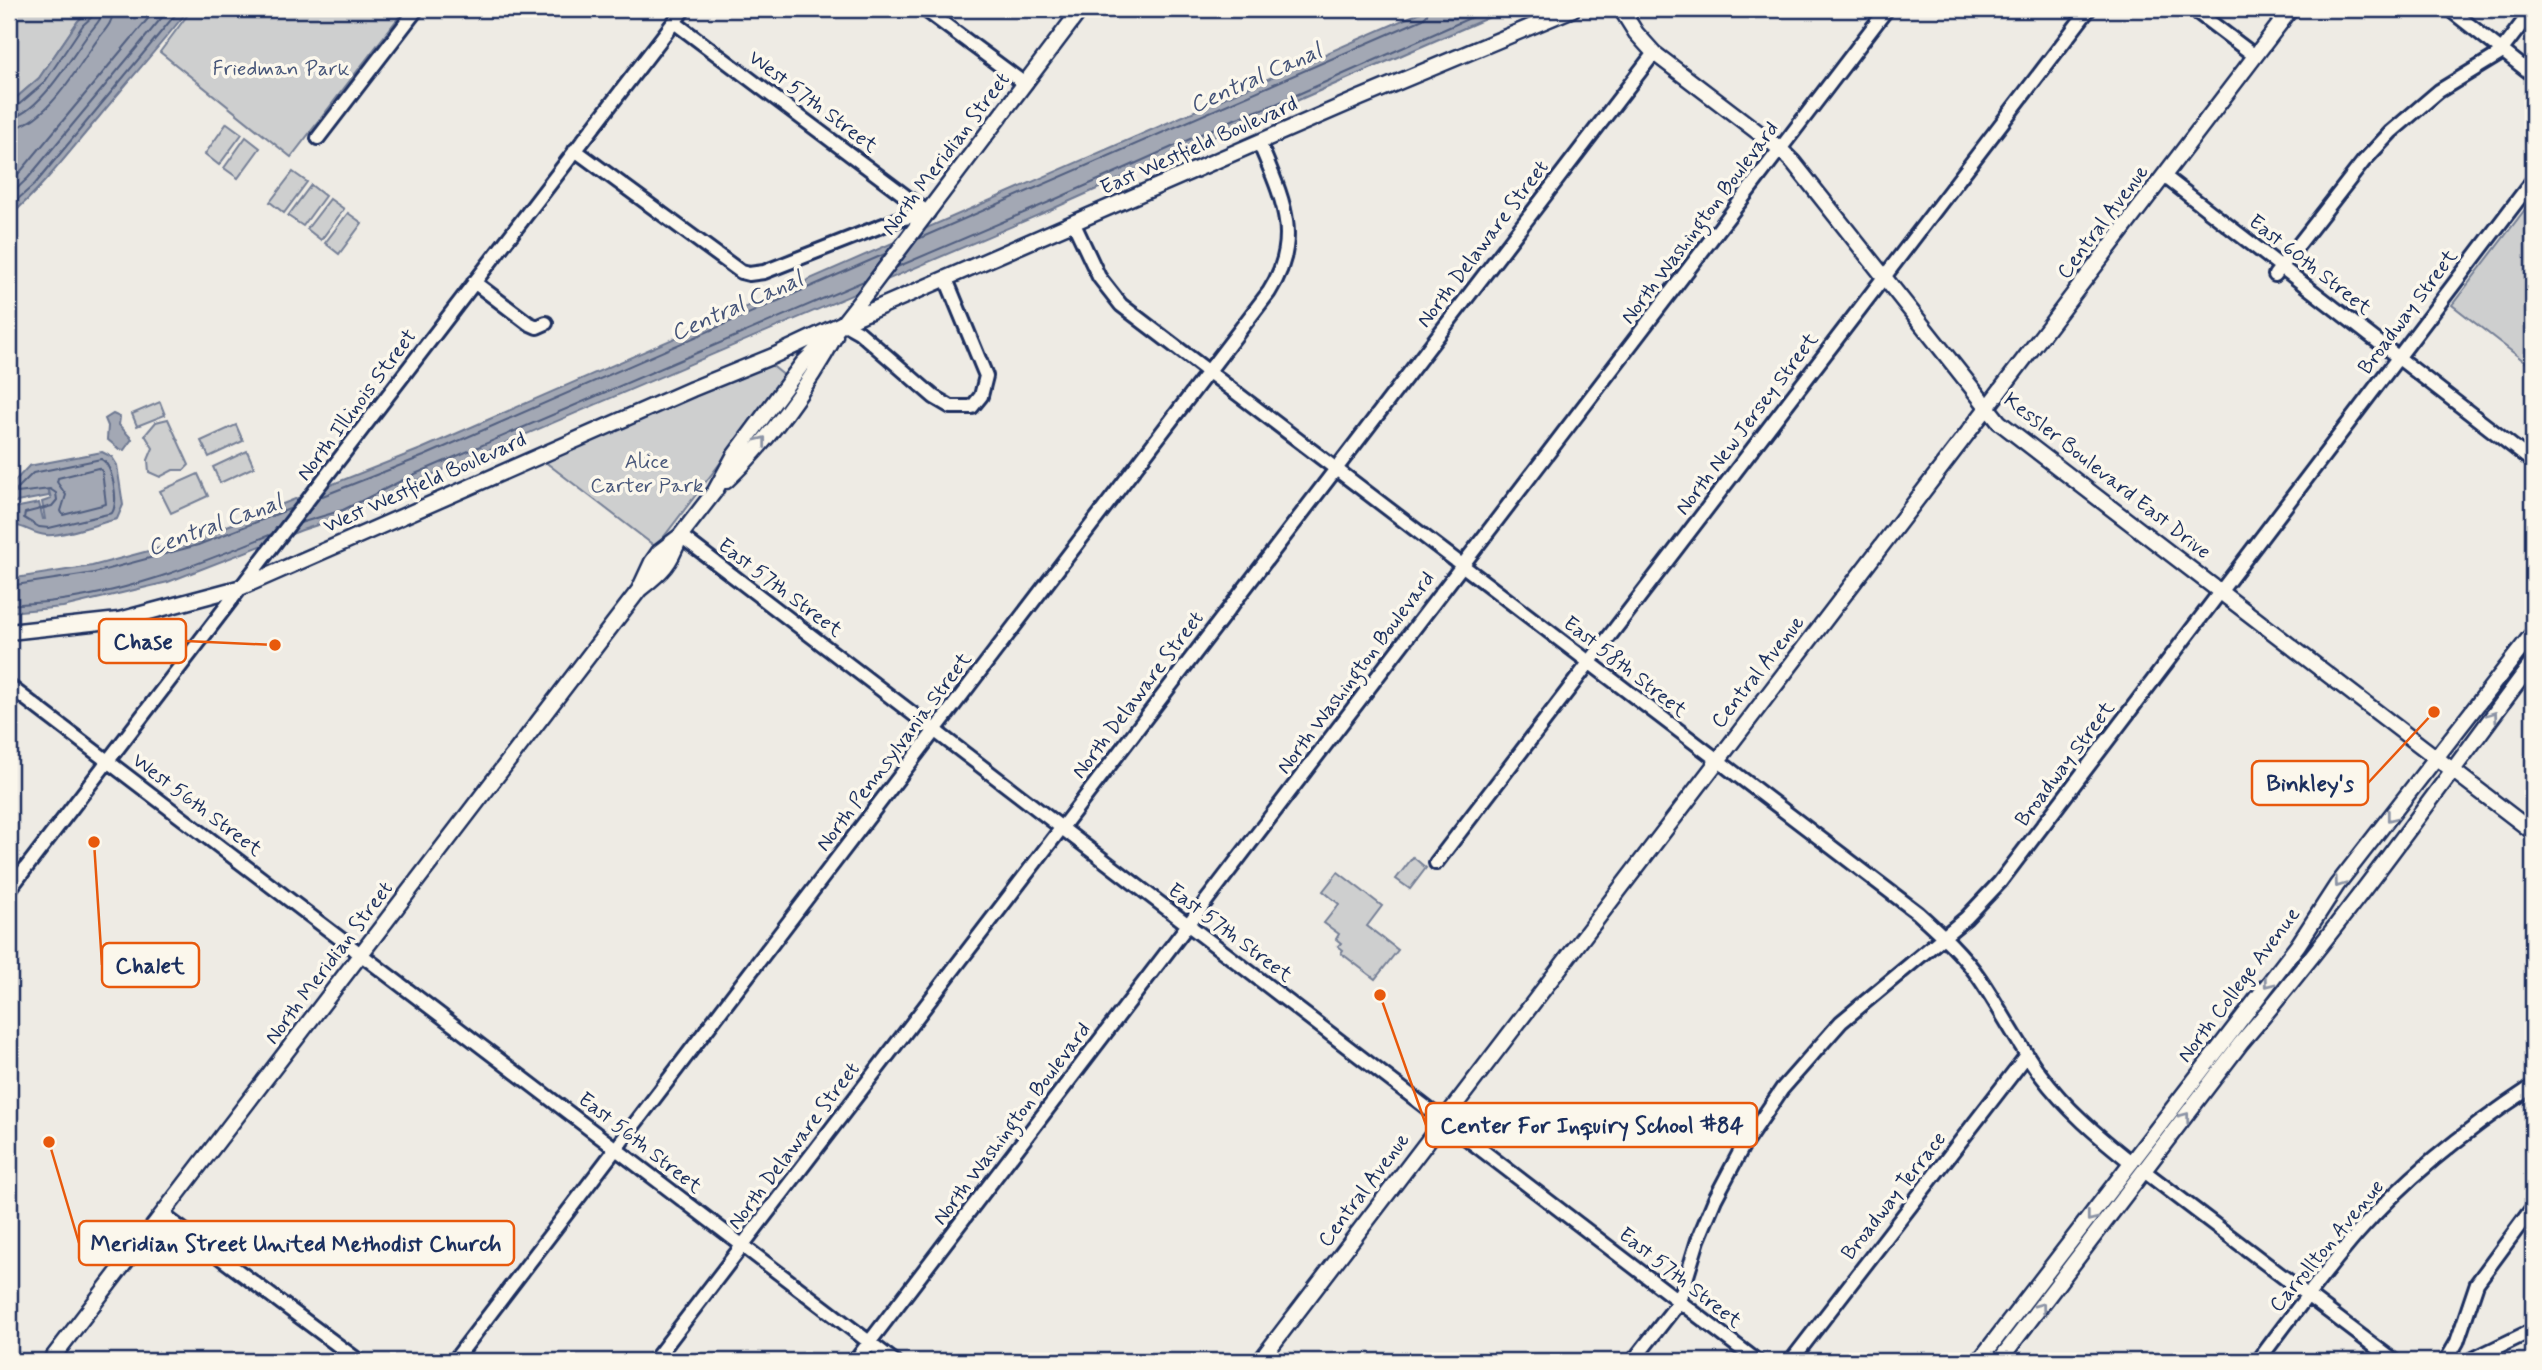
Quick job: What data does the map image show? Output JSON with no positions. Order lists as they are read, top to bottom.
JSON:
{
  "streets": {
    "main road": [
      "East Westfield Boulevard",
      "North Meridian Street",
      "Central Avenue",
      "Kessler Boulevard East Drive",
      "West Westfield Boulevard",
      "North College Avenue"
    ],
    "street": [
      "West 57th Street",
      "North Washington Boulevard",
      "North Delaware Street",
      "East 60th Street",
      "Broadway Street",
      "North Illinois Street",
      "North New Jersey Street",
      "East 57th Street",
      "East 58th Street",
      "North Pennsylvania Street",
      "West 56th Street",
      "East 56th Street",
      "Broadway Terrace",
      "Carrollton Avenue"
    ]
  },
  "crossings": [
    ["West 57th Street", "North Meridian Street"],
    ["West 57th Street", "North Illinois Street"],
    ["East Westfield Boulevard", "North Meridian Street"],
    ["East Westfield Boulevard", "West Westfield Boulevard"],
    ["East Westfield Boulevard", "East 58th Street"],
    ["East Westfield Boulevard", "North Pennsylvania Street"],
    ["North Meridian Street", "West Westfield Boulevard"],
    ["North Meridian Street", "East 57th Street"],
    ["North Meridian Street", "West 56th Street"],
    ["North Meridian Street", "East 56th Street"],
    ["Central Avenue", "East 60th Street"],
    ["Central Avenue", "Kessler Boulevard East Drive"],
    ["Central Avenue", "East 57th Street"],
    ["Central Avenue", "East 58th Street"],
    ["North Washington Boulevard", "Kessler Boulevard East Drive"],
    ["North Washington Boulevard", "East 57th Street"],
    ["North Washington Boulevard", "East 58th Street"],
    ["North Washington Boulevard", "East 56th Street"],
    ["North Delaware Street", "Kessler Boulevard East Drive"],
    ["North Delaware Street", "East 57th Street"],
    ["North Delaware Street", "East 58th Street"],
    ["North Delaware Street", "East 56th Street"],
    ["East 60th Street", "Broadway Street"],
    ["Broadway Street", "Kessler Boulevard East Drive"],
    ["Broadway Street", "East 57th Street"],
    ["Broadway Street", "East 58th Street"],
    ["North Illinois Street", "West Westfield Boulevard"],
    ["North Illinois Street", "West 56th Street"],
    ["North New Jersey Street", "Kessler Boulevard East Drive"],
    ["North New Jersey Street", "East 58th Street"],
    ["Kessler Boulevard East Drive", "North College Avenue"],
    ["East 57th Street", "North Pennsylvania Street"],
    ["East 58th Street", "North Pennsylvania Street"],
    ["East 58th Street", "North College Avenue"],
    ["East 58th Street", "Broadway Terrace"],
    ["East 58th Street", "Carrollton Avenue"],
    ["North Pennsylvania Street", "East 56th Street"],
    ["West 56th Street", "East 56th Street"]
  ],
  "water": ["Central Canal"],
  "parks": ["Friedman Park", "Alice Carter Park"],
  "places": [
    "Chase",
    "Binkley's",
    "Chalet",
    "Center For Inquiry School #84",
    "Meridian Street United Methodist Church"
  ]
}
